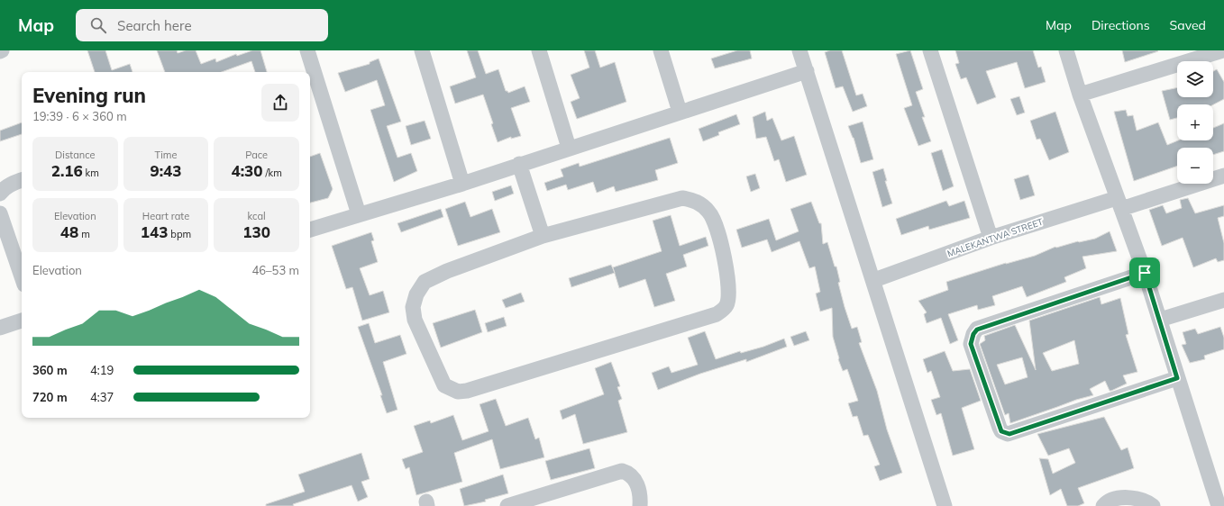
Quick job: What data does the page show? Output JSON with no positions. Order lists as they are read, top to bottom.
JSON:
{
  "streets": {
    "street": ["MALEKANTWA STREET"]
  },
  "page": {
    "header": "Map",
    "search": "Search here",
    "nav": ["Map", "Directions", "Saved"],
    "map_buttons": ["+", "−"],
    "heading": ["Evening run", "19:39 · 6 × 360 m"],
    "stats": [
      ["Distance", "2.16 km"],
      ["Time", "9:43"],
      ["Pace", "4:30 /km"],
      ["Elevation", "48 m"],
      ["Heart rate", "143 bpm"],
      ["kcal", "130"]
    ],
    "chart": ["Elevation", "46–53 m"],
    "list": [
      {
        "name": "360 m",
        "note": "4:19"
      },
      {
        "name": "720 m",
        "note": "4:37"
      }
    ]
  }
}
